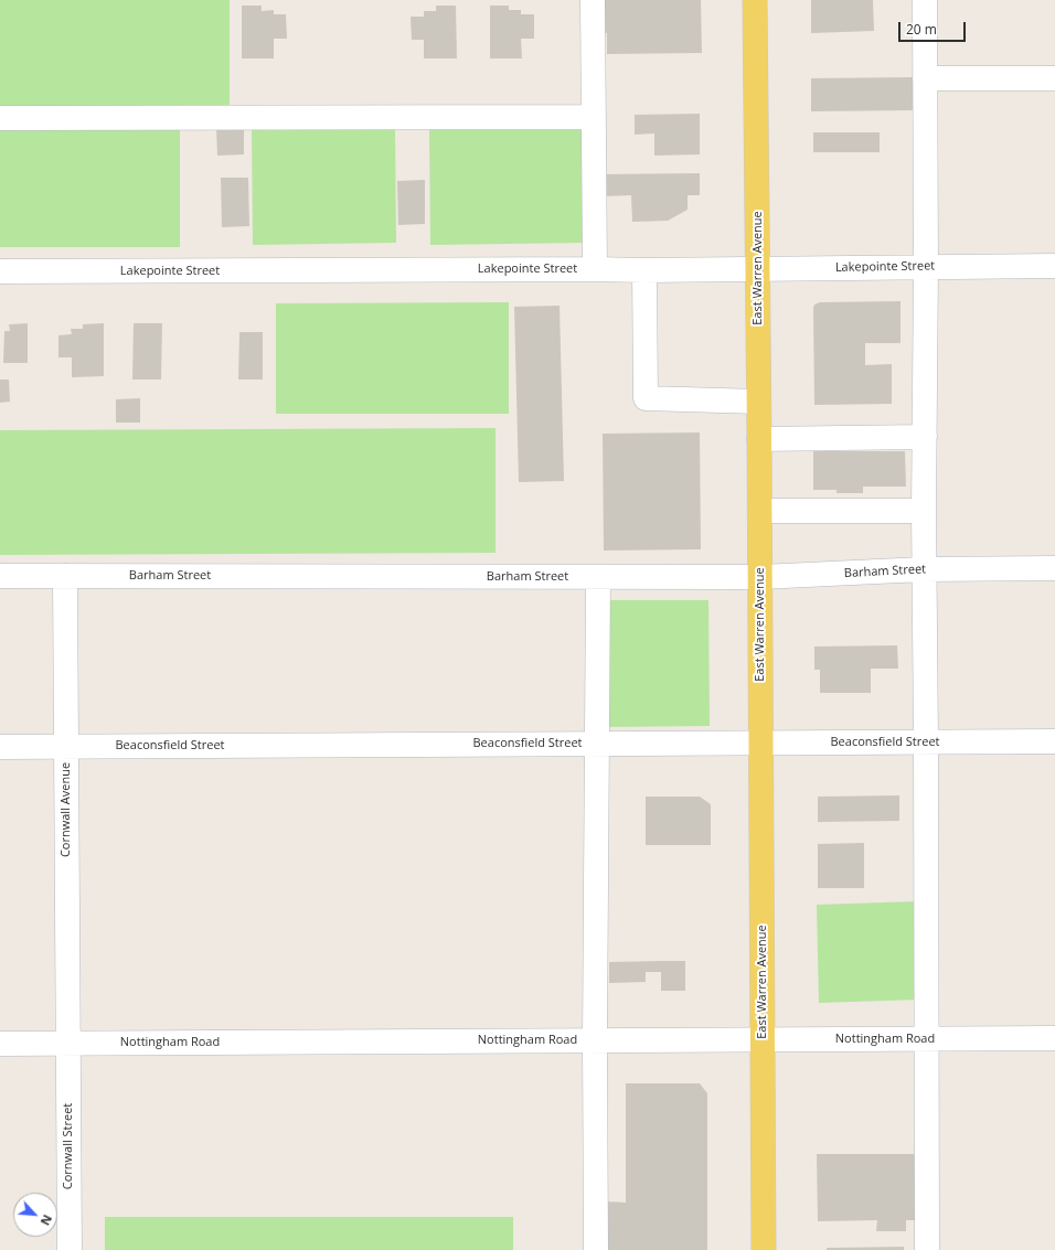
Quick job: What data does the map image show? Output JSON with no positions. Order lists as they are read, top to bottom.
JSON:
{
  "streets": {
    "main road": ["East Warren Avenue"],
    "street": [
      "Lakepointe Street",
      "Barham Street",
      "Beaconsfield Street",
      "Cornwall Avenue",
      "Nottingham Road",
      "Cornwall Street"
    ]
  },
  "crossings": [
    ["Lakepointe Street", "East Warren Avenue"],
    ["East Warren Avenue", "Barham Street"],
    ["East Warren Avenue", "Beaconsfield Street"],
    ["East Warren Avenue", "Nottingham Road"],
    ["Barham Street", "Cornwall Avenue"],
    ["Beaconsfield Street", "Cornwall Avenue"],
    ["Cornwall Avenue", "Nottingham Road"],
    ["Cornwall Avenue", "Cornwall Street"],
    ["Nottingham Road", "Cornwall Street"]
  ],
  "scale_bar": "20 m",
  "north": "bottom right"
}
